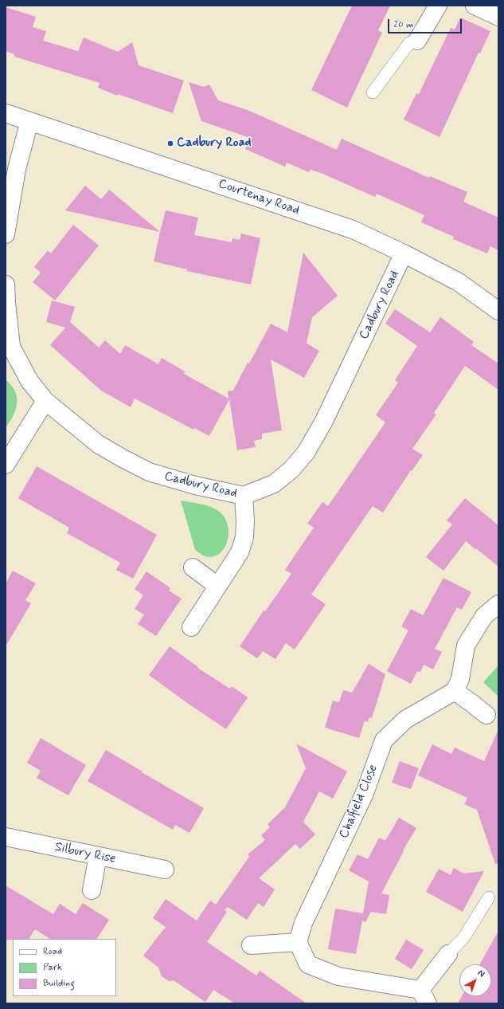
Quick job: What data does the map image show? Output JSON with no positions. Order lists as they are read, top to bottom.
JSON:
{
  "streets": {
    "street": [
      "Courtenay Road",
      "Cadbury Road",
      "Chalfield Close",
      "Silbury Rise"
    ]
  },
  "crossings": [
    ["Courtenay Road", "Cadbury Road"]
  ],
  "places": ["Cadbury Road"],
  "legend": ["Road", "Park", "Building"],
  "scale_bar": "20 m",
  "north": "top right"
}
